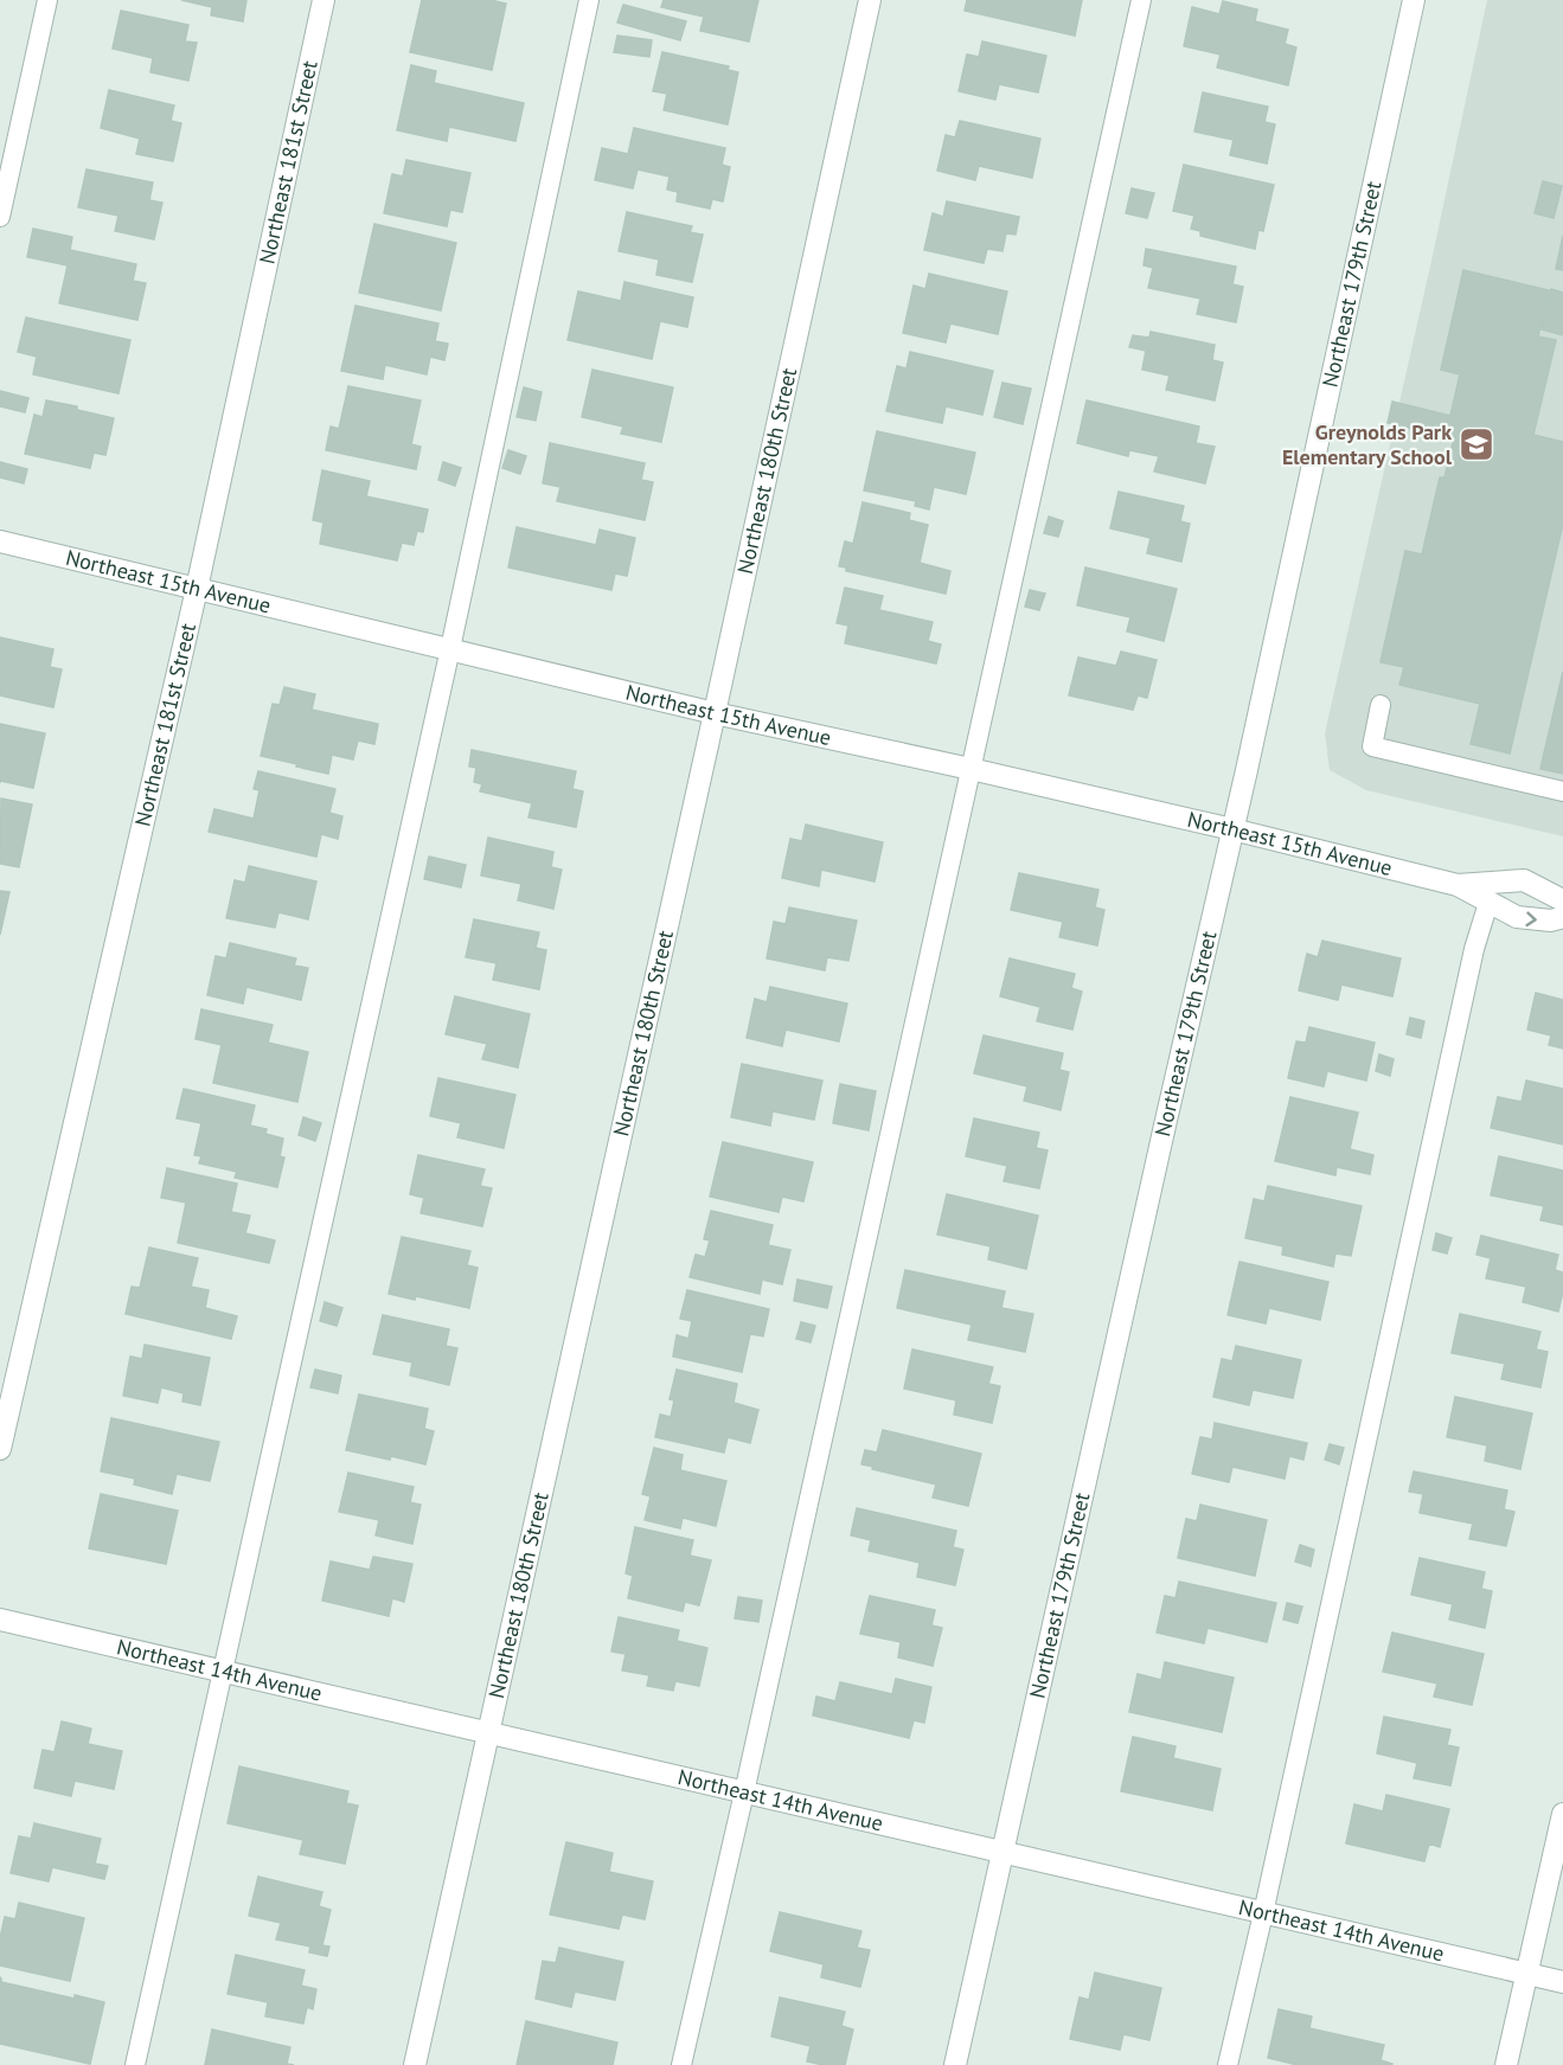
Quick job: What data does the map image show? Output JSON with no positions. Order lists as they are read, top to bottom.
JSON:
{
  "streets": {
    "street": [
      "Northeast 181st Street",
      "Northeast 179th Street",
      "Northeast 180th Street",
      "Northeast 15th Avenue",
      "Northeast 14th Avenue"
    ]
  },
  "crossings": [
    ["Northeast 181st Street", "Northeast 15th Avenue"],
    ["Northeast 179th Street", "Northeast 15th Avenue"],
    ["Northeast 179th Street", "Northeast 14th Avenue"],
    ["Northeast 180th Street", "Northeast 15th Avenue"],
    ["Northeast 180th Street", "Northeast 14th Avenue"]
  ],
  "places": {
    "school or university": ["Greynolds Park Elementary School"]
  }
}
